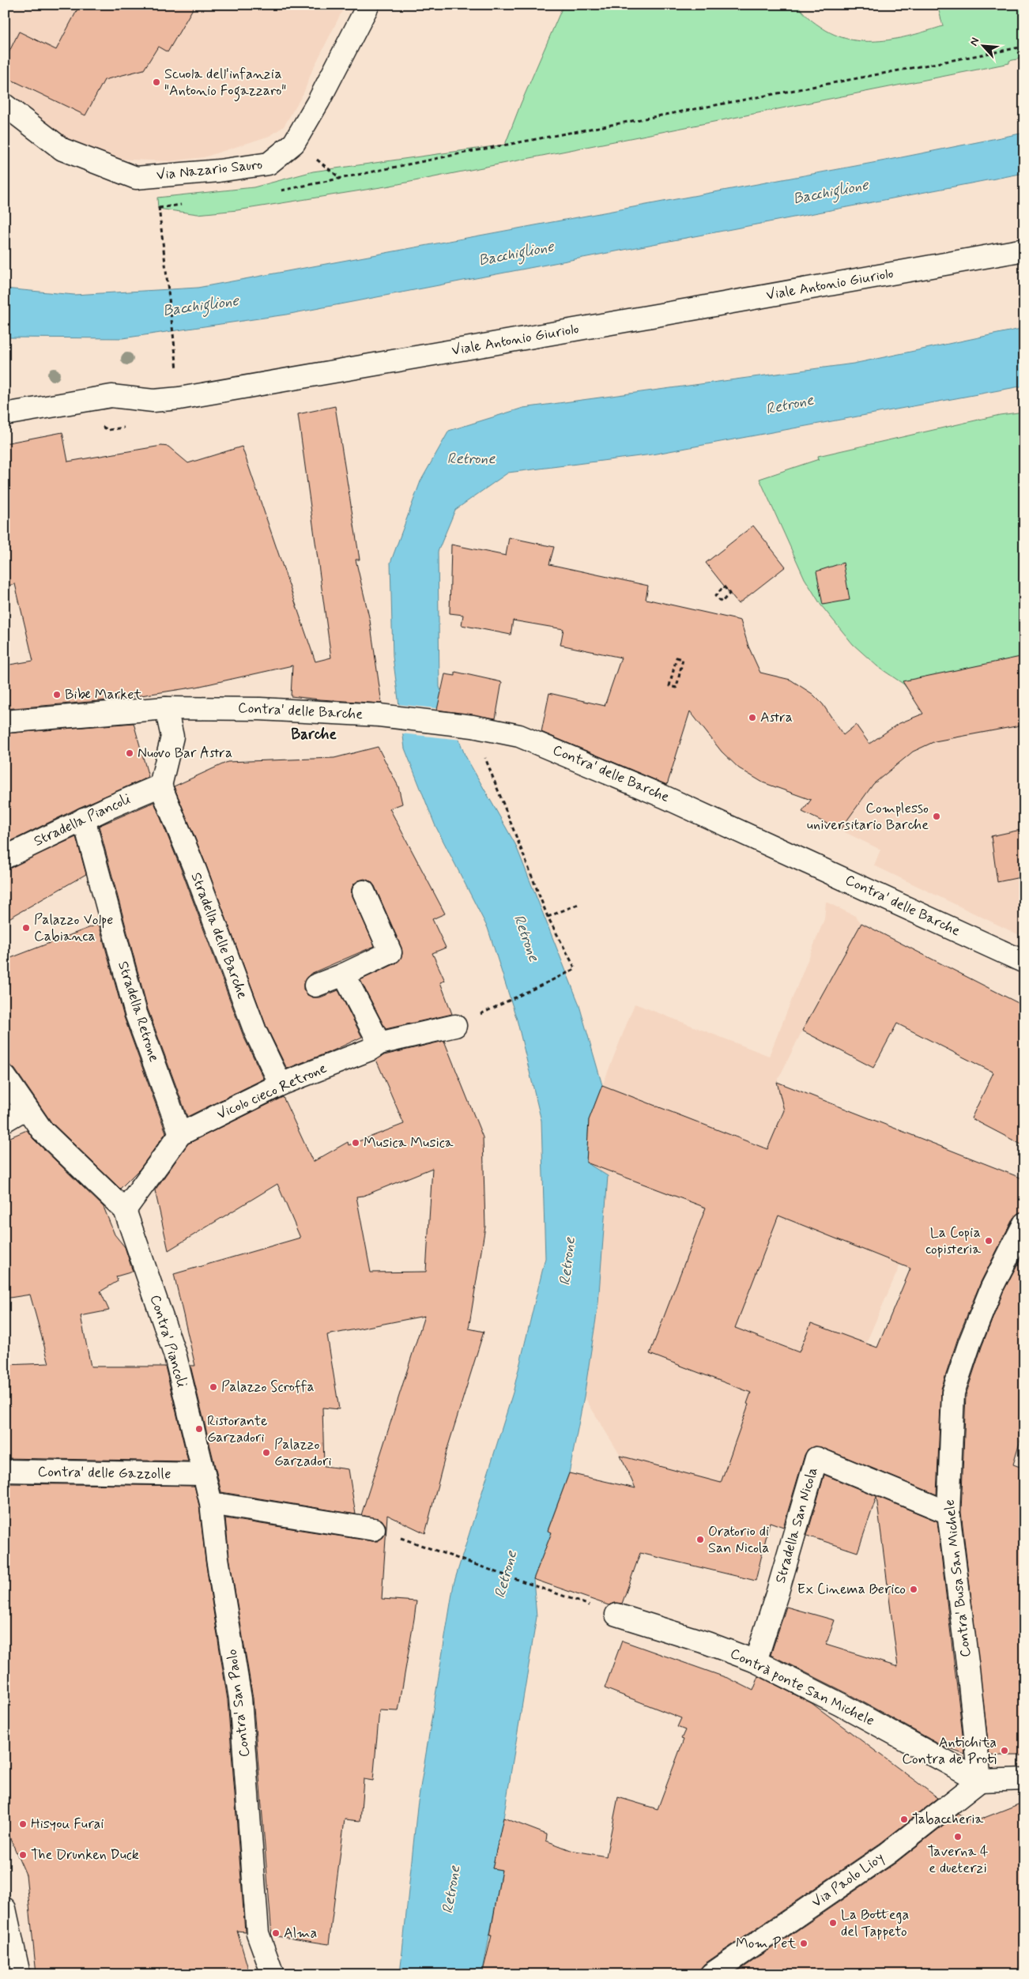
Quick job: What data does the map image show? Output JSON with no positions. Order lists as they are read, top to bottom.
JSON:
{
  "streets": {
    "street": [
      "Via Nazario Sauro",
      "Viale Antonio Giuriolo",
      "Contra' delle Barche",
      "Stradella Piancoli",
      "Stradella delle Barche",
      "Stradella Retrone",
      "Vicolo cieco Retrone",
      "Contra' Piancoli",
      "Contra' delle Gazzolle",
      "Stradella San Nicola",
      "Contra' Busa San Michele",
      "Contrà ponte San Michele",
      "Contra' San Paolo",
      "Via Paolo Lioy"
    ]
  },
  "crossings": [
    ["Stradella Piancoli", "Stradella delle Barche"],
    ["Stradella Piancoli", "Stradella Retrone"],
    ["Stradella delle Barche", "Vicolo cieco Retrone"],
    ["Stradella Retrone", "Vicolo cieco Retrone"],
    ["Vicolo cieco Retrone", "Contra' Piancoli"],
    ["Contra' Piancoli", "Contra' delle Gazzolle"],
    ["Contra' Piancoli", "Contra' San Paolo"],
    ["Contra' delle Gazzolle", "Contra' San Paolo"],
    ["Stradella San Nicola", "Contra' Busa San Michele"],
    ["Stradella San Nicola", "Contrà ponte San Michele"],
    ["Contra' Busa San Michele", "Contrà ponte San Michele"],
    ["Contra' Busa San Michele", "Via Paolo Lioy"],
    ["Contrà ponte San Michele", "Via Paolo Lioy"]
  ],
  "districts": ["Barche"],
  "water": ["Bacchiglione", "Retrone"],
  "places": [
    "Scuola dell'infanzia \"Antonio Fogazzaro\"",
    "Bibe Market",
    "Astra",
    "Nuovo Bar Astra",
    "Complesso universitario Barche",
    "Palazzo Volpe Cabianca",
    "Musica Musica",
    "La Copia copisteria",
    "Palazzo Scroffa",
    "Ristorante Garzadori",
    "Palazzo Garzadori",
    "Oratorio di San Nicola",
    "Ex Cinema Berico",
    "Antichita Contra de Proti",
    "Tabaccheria",
    "Hisyou Furai",
    "Taverna 4 e dueterzi",
    "The Drunken Duck",
    "La Bottega del Tappeto",
    "Alma",
    "Mom Pet"
  ],
  "north": "top left"
}
